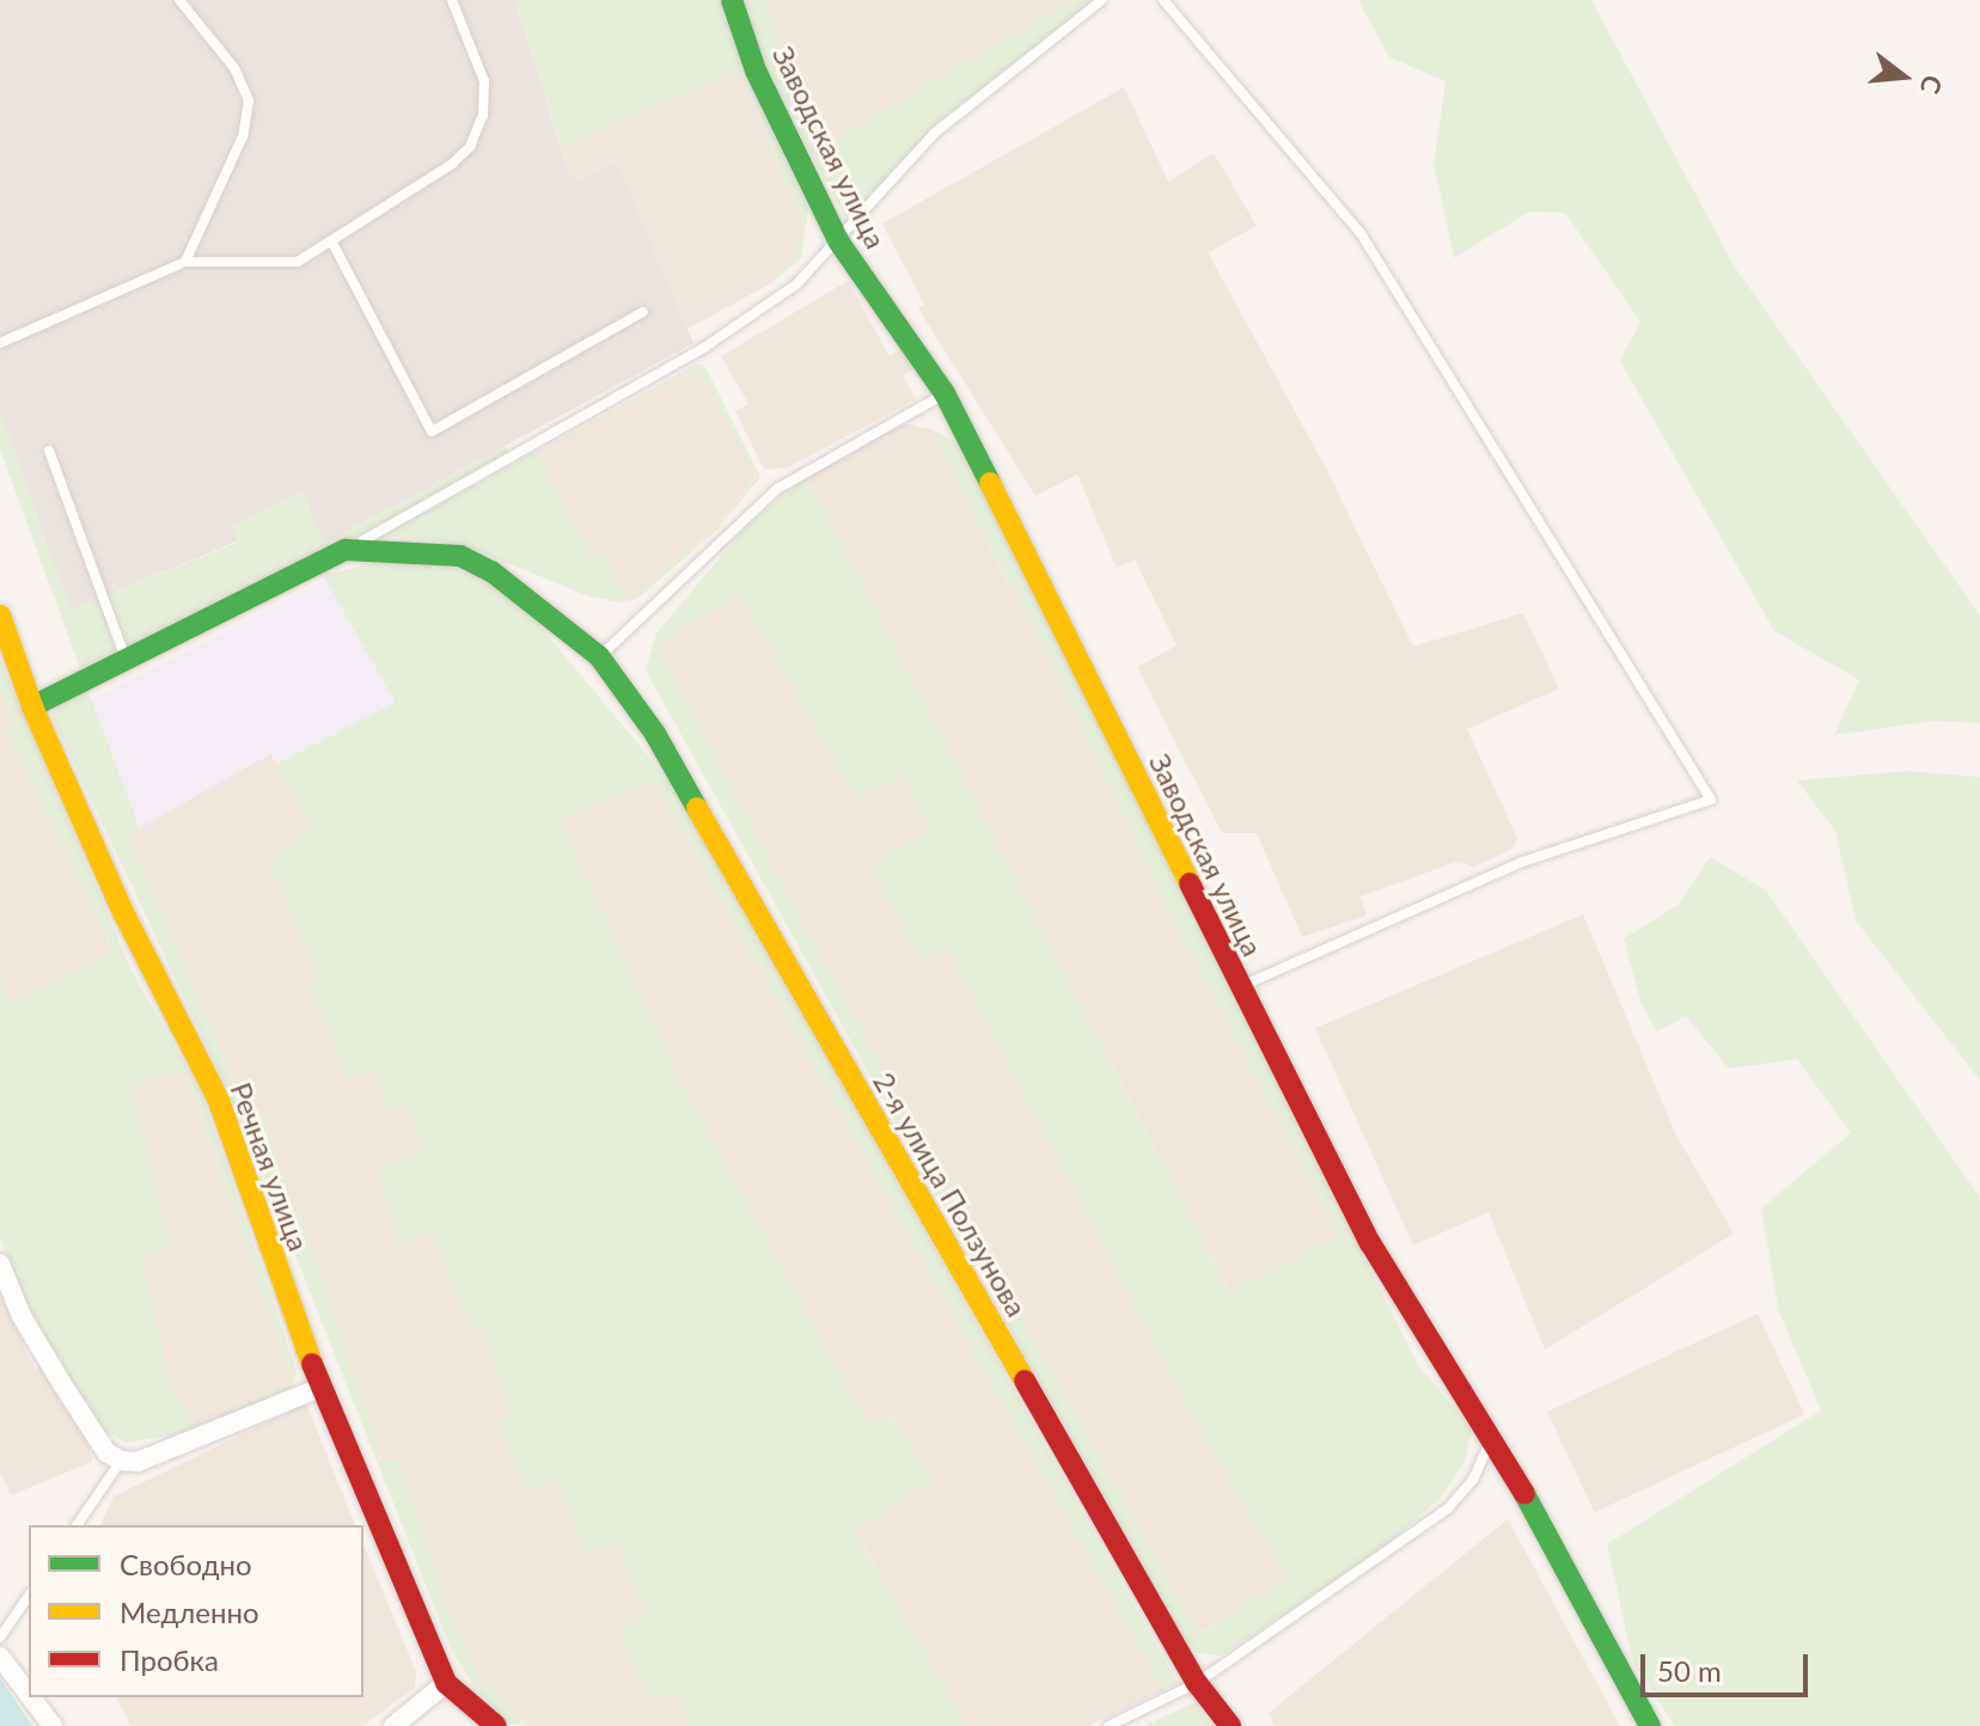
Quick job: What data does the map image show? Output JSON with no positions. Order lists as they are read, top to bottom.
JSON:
{
  "streets": {
    "street": ["Заводская улица", "Речная улица", "2-я улица Ползунова"]
  },
  "legend": ["Свободно", "Медленно", "Пробка"],
  "scale_bar": "50 m",
  "north": "right"
}
